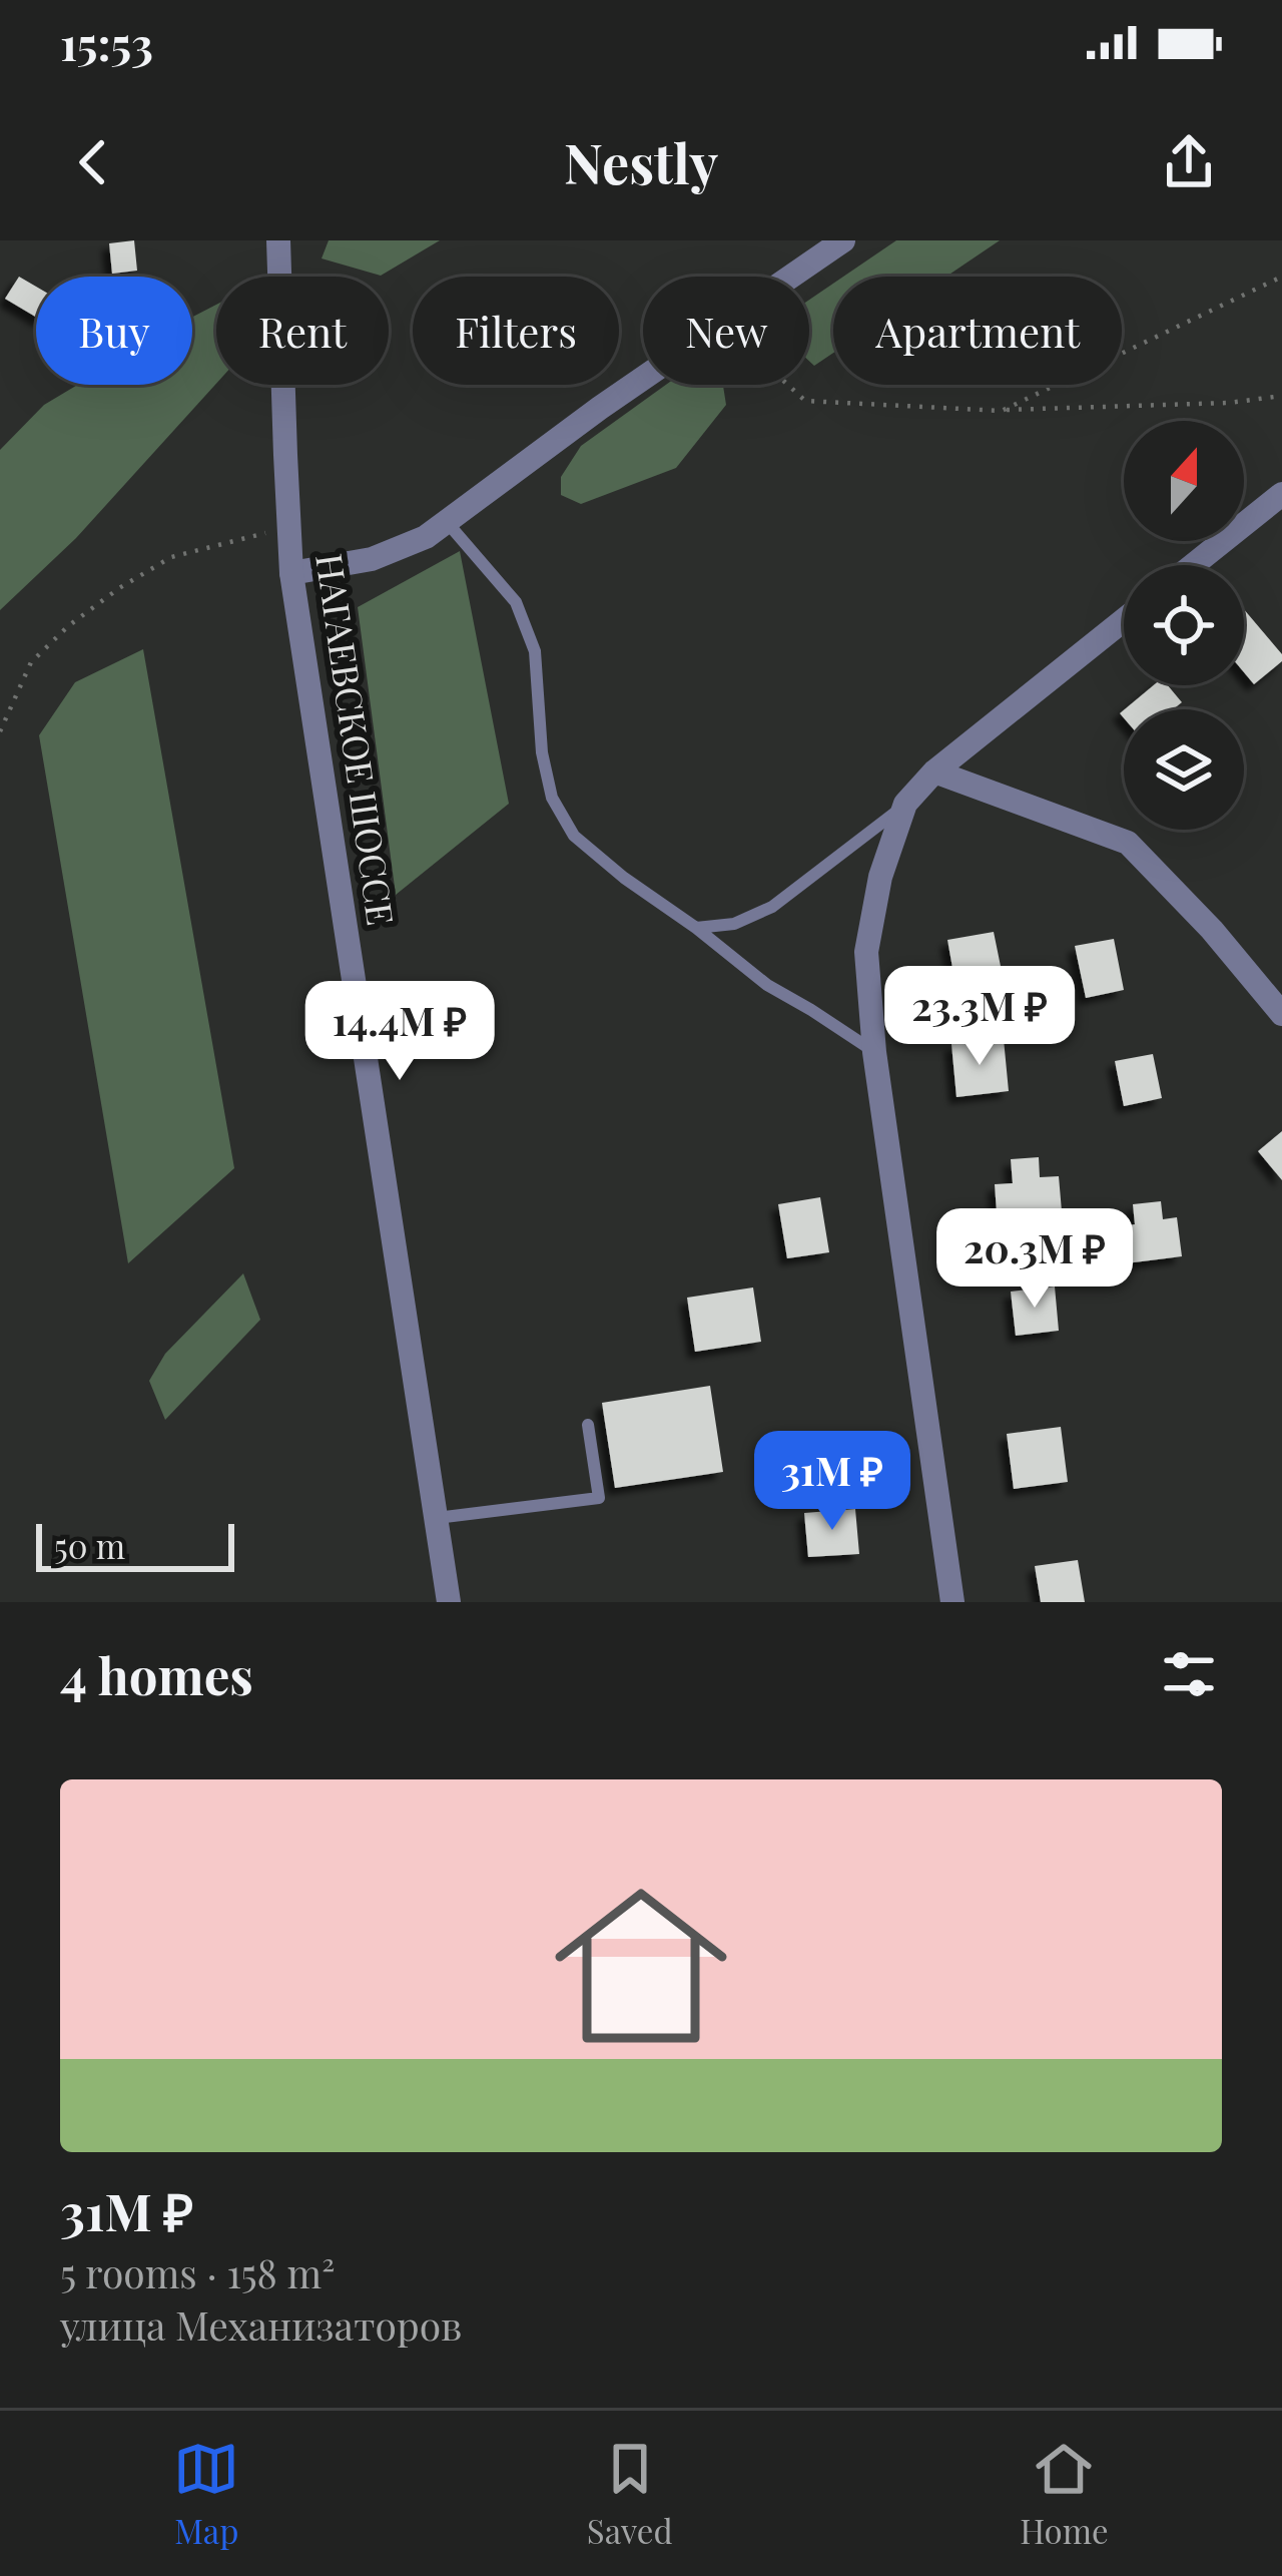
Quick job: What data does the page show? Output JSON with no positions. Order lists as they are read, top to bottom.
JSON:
{
  "streets": {
    "street": ["НАГАЕВСКОЕ ШОССЕ"]
  },
  "scale_bar": "50 m",
  "north": "top",
  "page": {
    "status": "15:53",
    "header": "Nestly",
    "chip": [
      "Buy",
      "Rent",
      "Filters",
      "New",
      "Apartment"
    ],
    "price": [
      "23.3M ₽",
      "14.4M ₽",
      "20.3M ₽",
      "31M ₽"
    ],
    "scale": "50 m",
    "heading": "4 homes",
    "list": [
      {
        "name": "31M ₽",
        "note": "5 rooms · 158 m² · улица Механизаторов"
      }
    ],
    "tabs": ["Map", "Saved", "Home"]
  }
}
